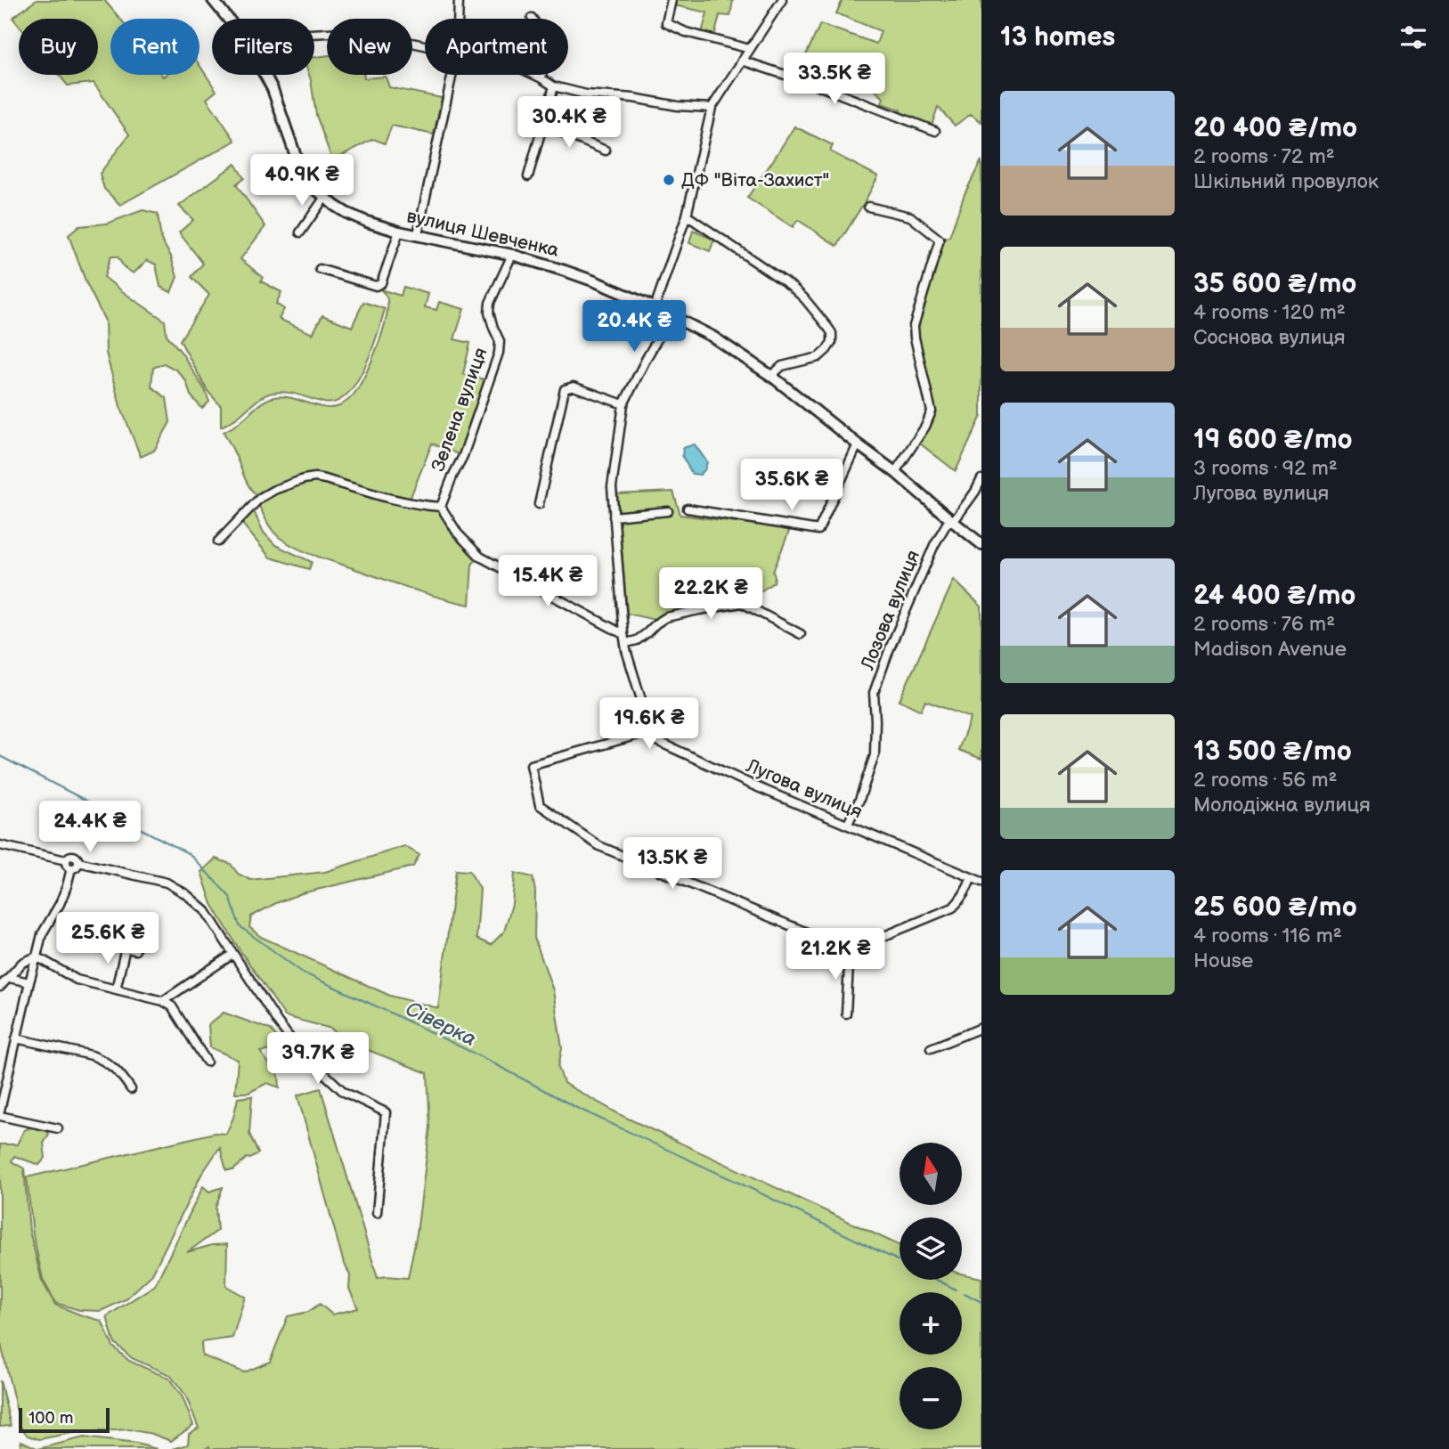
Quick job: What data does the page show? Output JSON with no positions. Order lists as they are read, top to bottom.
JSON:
{
  "streets": {
    "street": [
      "вулиця Шевченка",
      "Зелена вулиця",
      "Лозова вулиця",
      "Лугова вулиця"
    ]
  },
  "crossings": [
    ["вулиця Шевченка", "Зелена вулиця"],
    ["вулиця Шевченка", "Лозова вулиця"],
    ["Лозова вулиця", "Лугова вулиця"]
  ],
  "water": ["Сіверка"],
  "places": ["ДФ \"Віта-Захист\""],
  "scale_bar": "100 m",
  "north": "top",
  "page": {
    "heading": "13 homes",
    "chip": [
      "Buy",
      "Rent",
      "Filters",
      "New",
      "Apartment"
    ],
    "price": [
      "33.5K ₴",
      "30.4K ₴",
      "40.9K ₴",
      "20.4K ₴",
      "35.6K ₴",
      "15.4K ₴",
      "22.2K ₴",
      "19.6K ₴",
      "24.4K ₴",
      "13.5K ₴",
      "25.6K ₴",
      "21.2K ₴",
      "39.7K ₴"
    ],
    "list": [
      {
        "name": "20 400 ₴/mo",
        "note": "2 rooms · 72 m² · Шкільний провулок"
      },
      {
        "name": "35 600 ₴/mo",
        "note": "4 rooms · 120 m² · Соснова вулиця"
      },
      {
        "name": "19 600 ₴/mo",
        "note": "3 rooms · 92 m² · Лугова вулиця"
      },
      {
        "name": "24 400 ₴/mo",
        "note": "2 rooms · 76 m² · Madison Avenue"
      },
      {
        "name": "13 500 ₴/mo",
        "note": "2 rooms · 56 m² · Молодіжна вулиця"
      },
      {
        "name": "25 600 ₴/mo",
        "note": "4 rooms · 116 m² · House"
      }
    ],
    "map_buttons": ["+", "−"],
    "scale": "100 m"
  }
}
